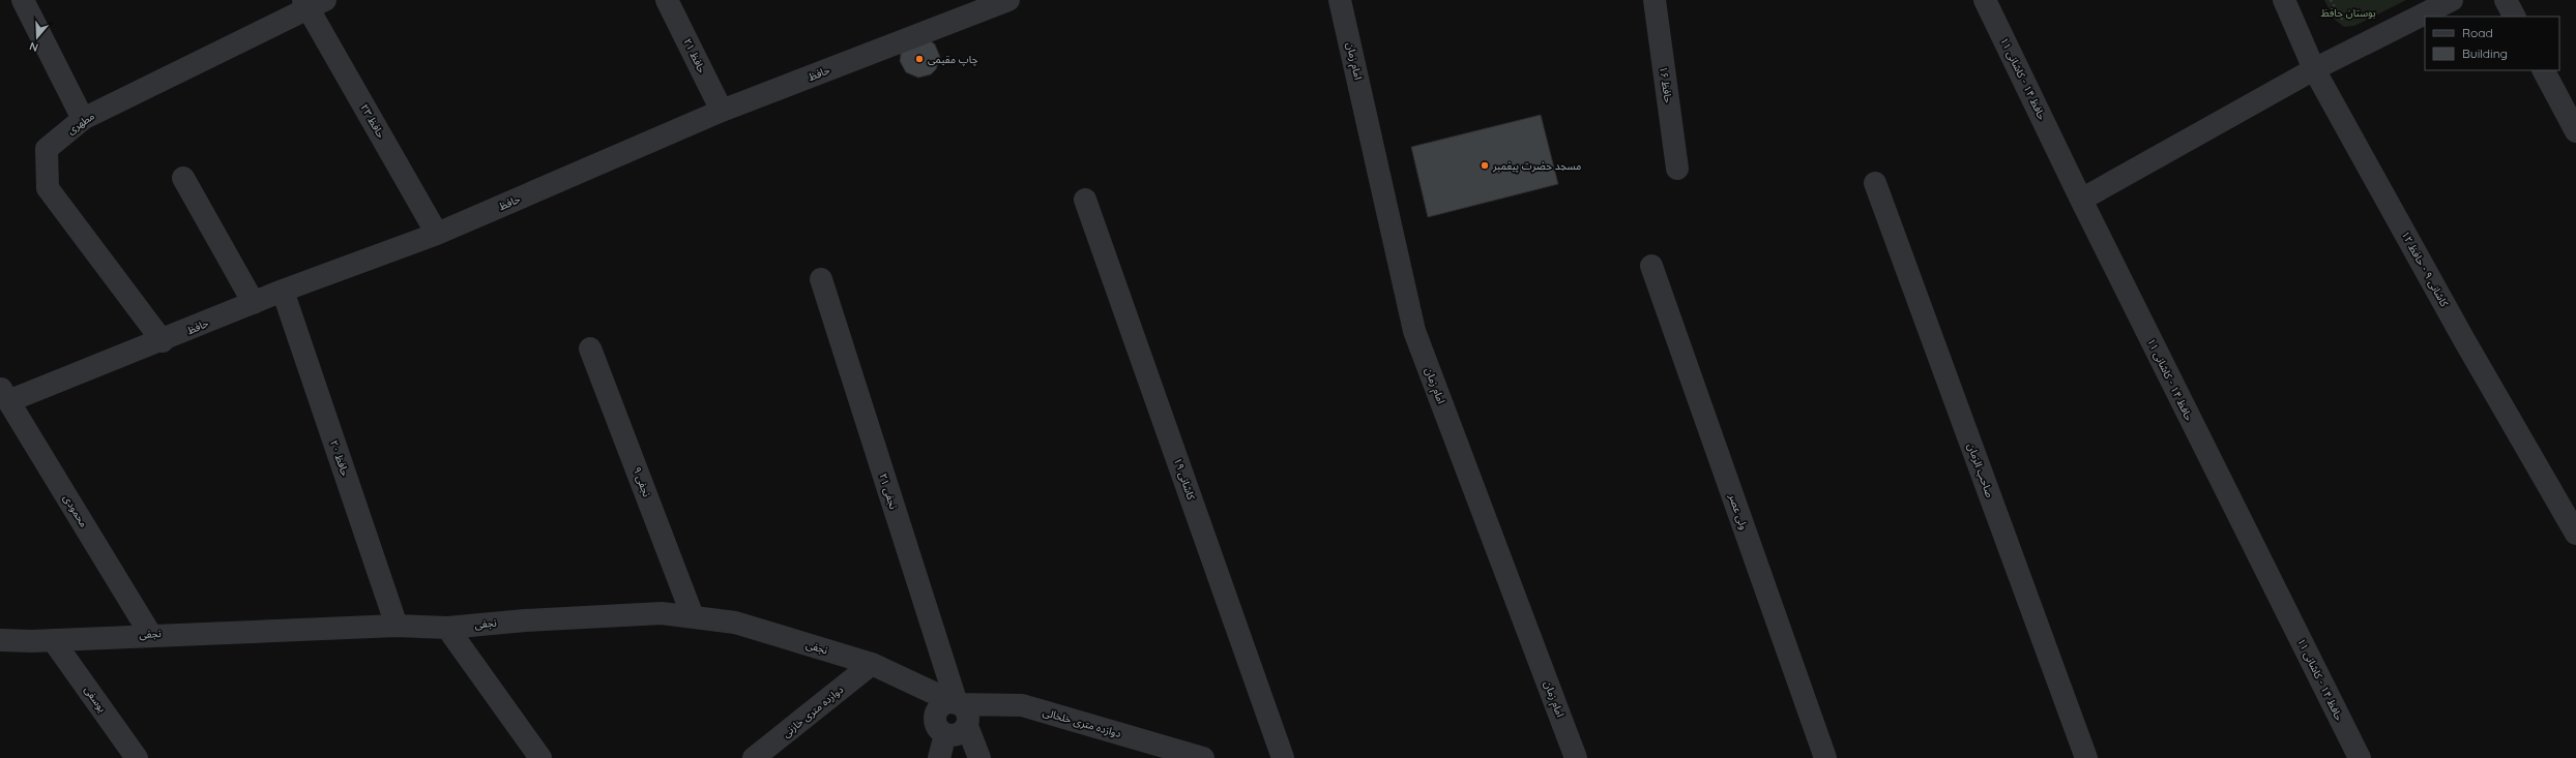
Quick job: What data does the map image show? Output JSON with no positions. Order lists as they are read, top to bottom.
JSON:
{
  "streets": {
    "street": [
      "حافظ ۲۱",
      "امام زمان",
      "حافظ",
      "حافظ ۱۴ - کاشانی ۱۱",
      "حافظ ۱۶",
      "حافظ ۲۳",
      "مطهری",
      "کاشانی ۹ - حافظ ۱۲",
      "حافظ ۲۰",
      "صاحب الزمان",
      "کاشانی ۱۹",
      "نجفی ۹",
      "نجفی ۲۱",
      "محمودی",
      "ولی عصر",
      "نجفی",
      "یوسفی",
      "دوازده متری خازنی",
      "دوازده متری خلخالی"
    ]
  },
  "crossings": [
    ["حافظ ۲۱", "حافظ"],
    ["حافظ", "حافظ ۲۳"],
    ["حافظ", "مطهری"],
    ["حافظ", "حافظ ۲۰"],
    ["حافظ", "محمودی"],
    ["حافظ ۲۳", "مطهری"],
    ["حافظ ۲۰", "نجفی"],
    ["نجفی ۹", "نجفی"],
    ["نجفی ۲۱", "نجفی"],
    ["نجفی ۲۱", "دوازده متری خلخالی"],
    ["محمودی", "نجفی"],
    ["نجفی", "یوسفی"],
    ["نجفی", "دوازده متری خازنی"],
    ["نجفی", "دوازده متری خلخالی"]
  ],
  "parks": ["بوستان حافظ"],
  "places": ["چاپ مقیمی", "مسجد حضرت پیغمبر"],
  "legend": ["Road", "Building"],
  "north": "bottom"
}
